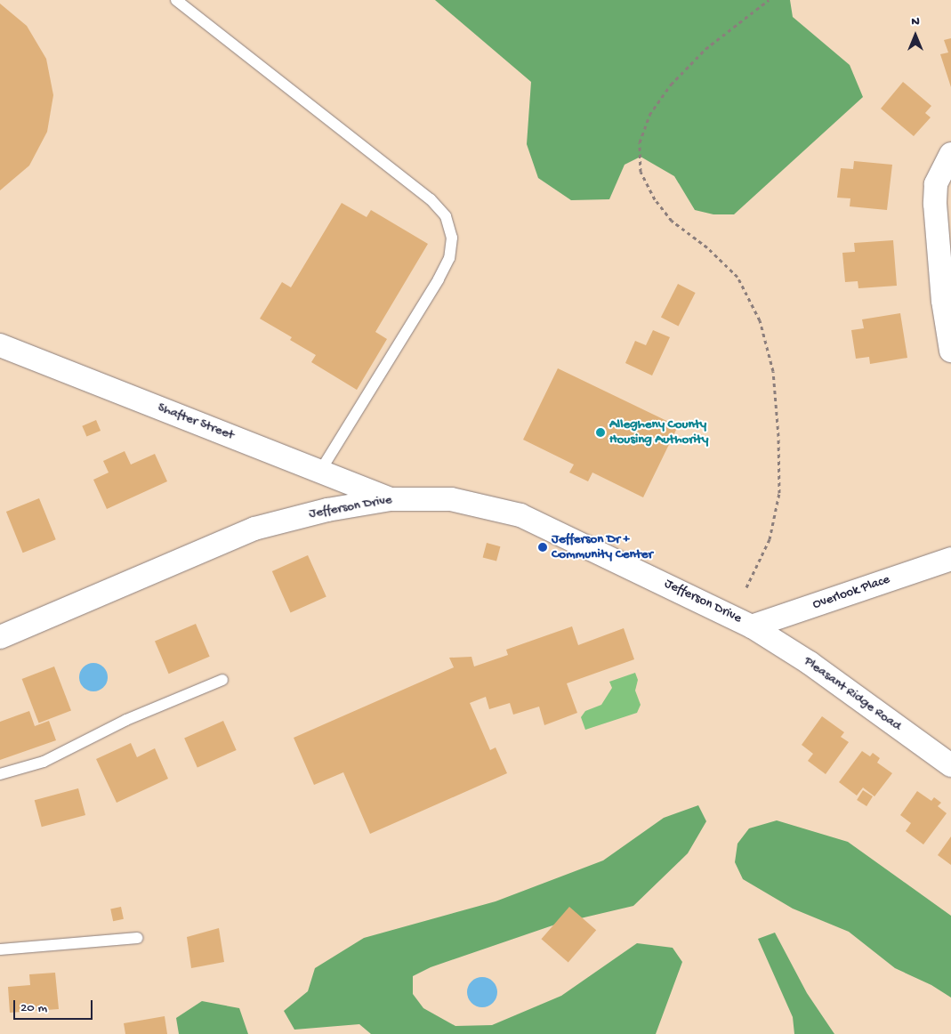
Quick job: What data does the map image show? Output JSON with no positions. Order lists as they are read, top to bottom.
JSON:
{
  "streets": {
    "street": [
      "Shafter Street",
      "Jefferson Drive",
      "Overlook Place",
      "Pleasant Ridge Road"
    ]
  },
  "crossings": [
    ["Shafter Street", "Jefferson Drive"],
    ["Jefferson Drive", "Overlook Place"],
    ["Jefferson Drive", "Pleasant Ridge Road"],
    ["Overlook Place", "Pleasant Ridge Road"]
  ],
  "places": ["Allegheny County Housing Authority", "Jefferson Dr + Community Center"],
  "scale_bar": "20 m",
  "north": "top"
}
